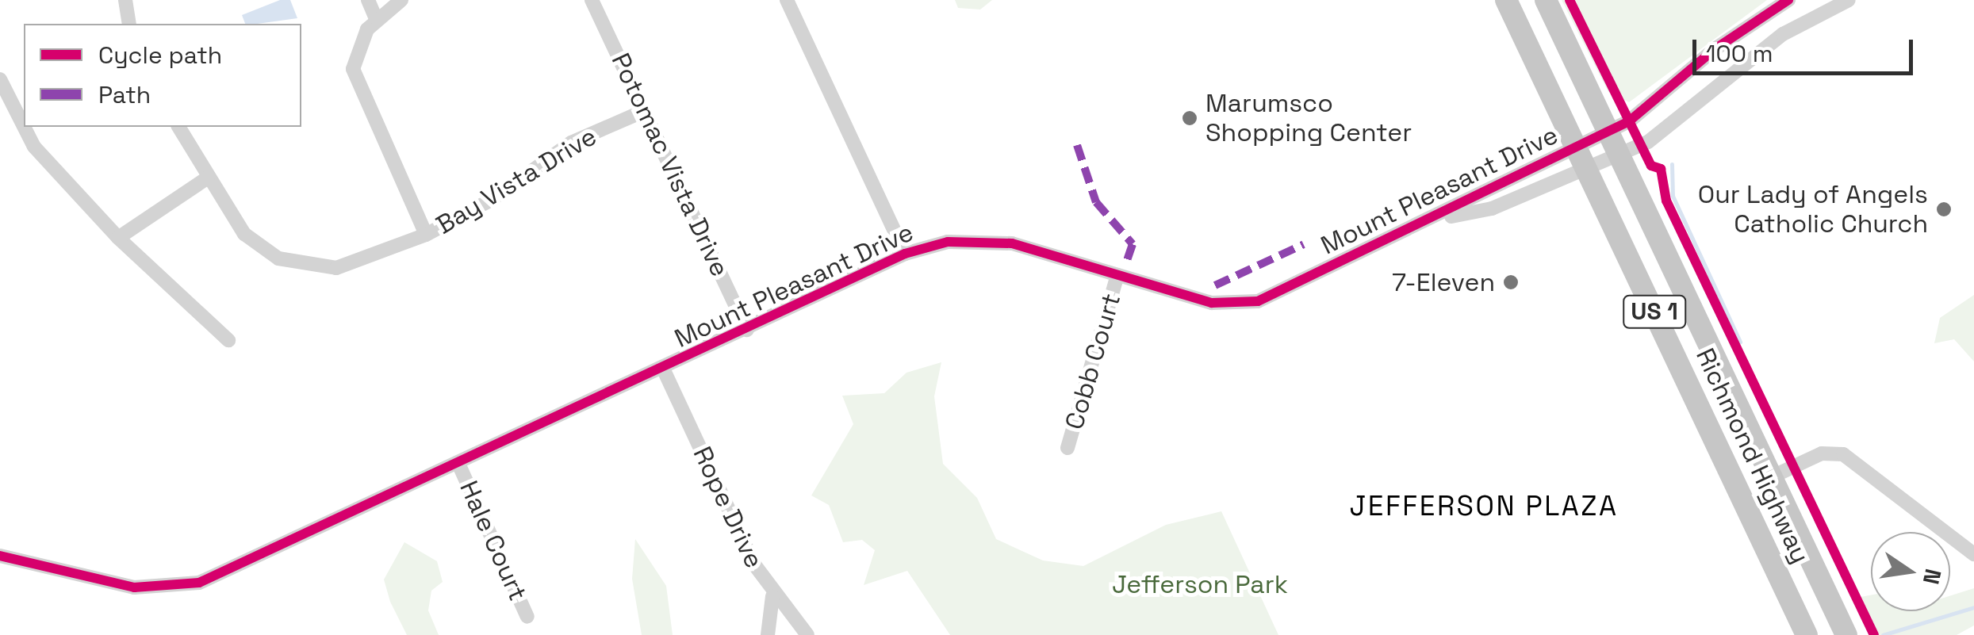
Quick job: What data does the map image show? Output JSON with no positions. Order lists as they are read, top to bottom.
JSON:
{
  "streets": {
    "main road": ["US 1", "Richmond Highway"],
    "street": [
      "Potomac Vista Drive",
      "Bay Vista Drive",
      "Mount Pleasant Drive",
      "Cobb Court",
      "Rope Drive",
      "Hale Court"
    ]
  },
  "crossings": [
    ["Potomac Vista Drive", "Bay Vista Drive"],
    ["Potomac Vista Drive", "Mount Pleasant Drive"],
    ["Mount Pleasant Drive", "Cobb Court"],
    ["Mount Pleasant Drive", "Richmond Highway"],
    ["Mount Pleasant Drive", "Rope Drive"],
    ["Mount Pleasant Drive", "Hale Court"]
  ],
  "districts": ["JEFFERSON PLAZA"],
  "parks": ["Jefferson Park"],
  "places": ["Marumsco Shopping Center", "Our Lady of Angels Catholic Church", "7-Eleven"],
  "legend": ["Cycle path", "Path"],
  "scale_bar": "100 m",
  "north": "right"
}
